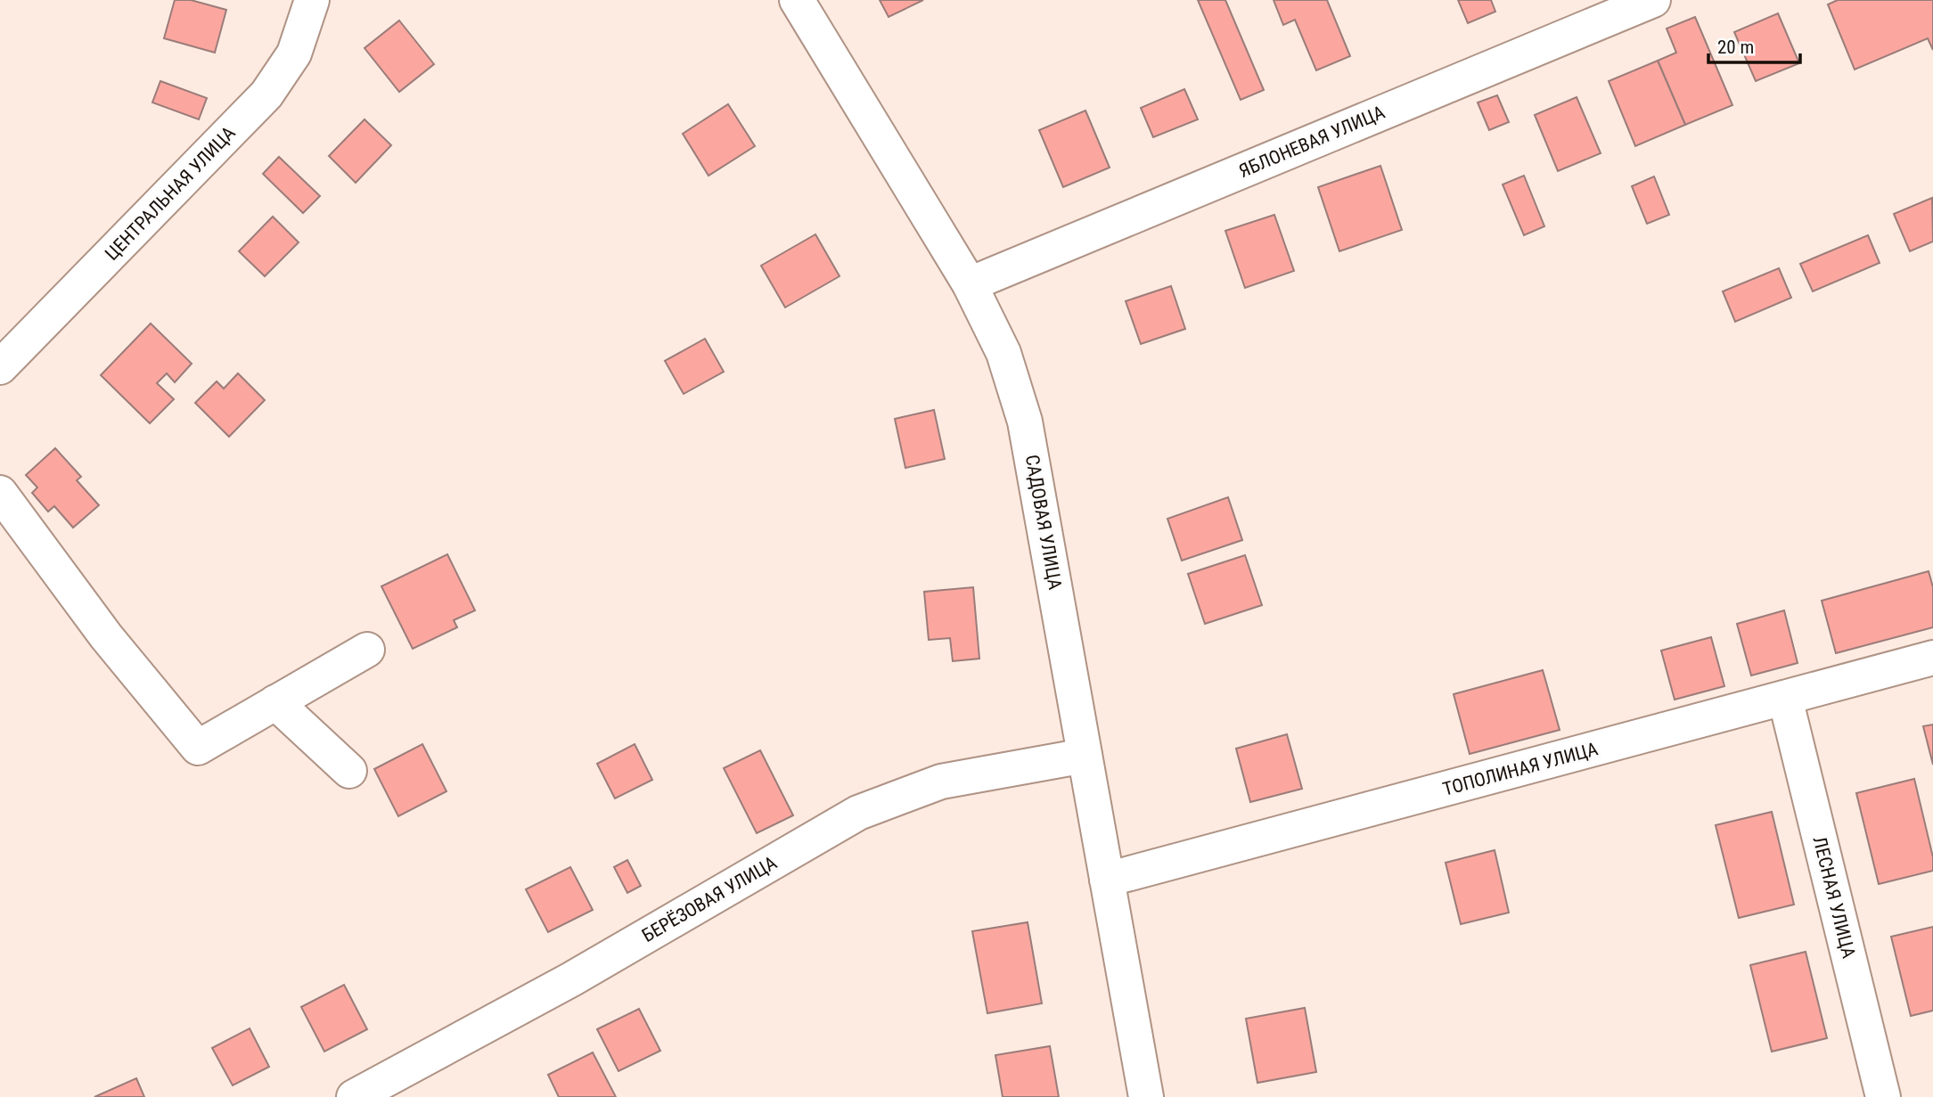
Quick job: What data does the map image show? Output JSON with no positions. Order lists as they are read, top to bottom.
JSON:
{
  "streets": {
    "street": [
      "ЯБЛОНЕВАЯ УЛИЦА",
      "ЦЕНТРАЛЬНАЯ УЛИЦА",
      "САДОВАЯ УЛИЦА",
      "ТОПОЛИНАЯ УЛИЦА",
      "ЛЕСНАЯ УЛИЦА",
      "БЕРЁЗОВАЯ УЛИЦА"
    ]
  },
  "crossings": [
    ["ЯБЛОНЕВАЯ УЛИЦА", "САДОВАЯ УЛИЦА"],
    ["САДОВАЯ УЛИЦА", "ТОПОЛИНАЯ УЛИЦА"],
    ["САДОВАЯ УЛИЦА", "БЕРЁЗОВАЯ УЛИЦА"],
    ["ТОПОЛИНАЯ УЛИЦА", "ЛЕСНАЯ УЛИЦА"]
  ],
  "scale_bar": "20 m"
}
